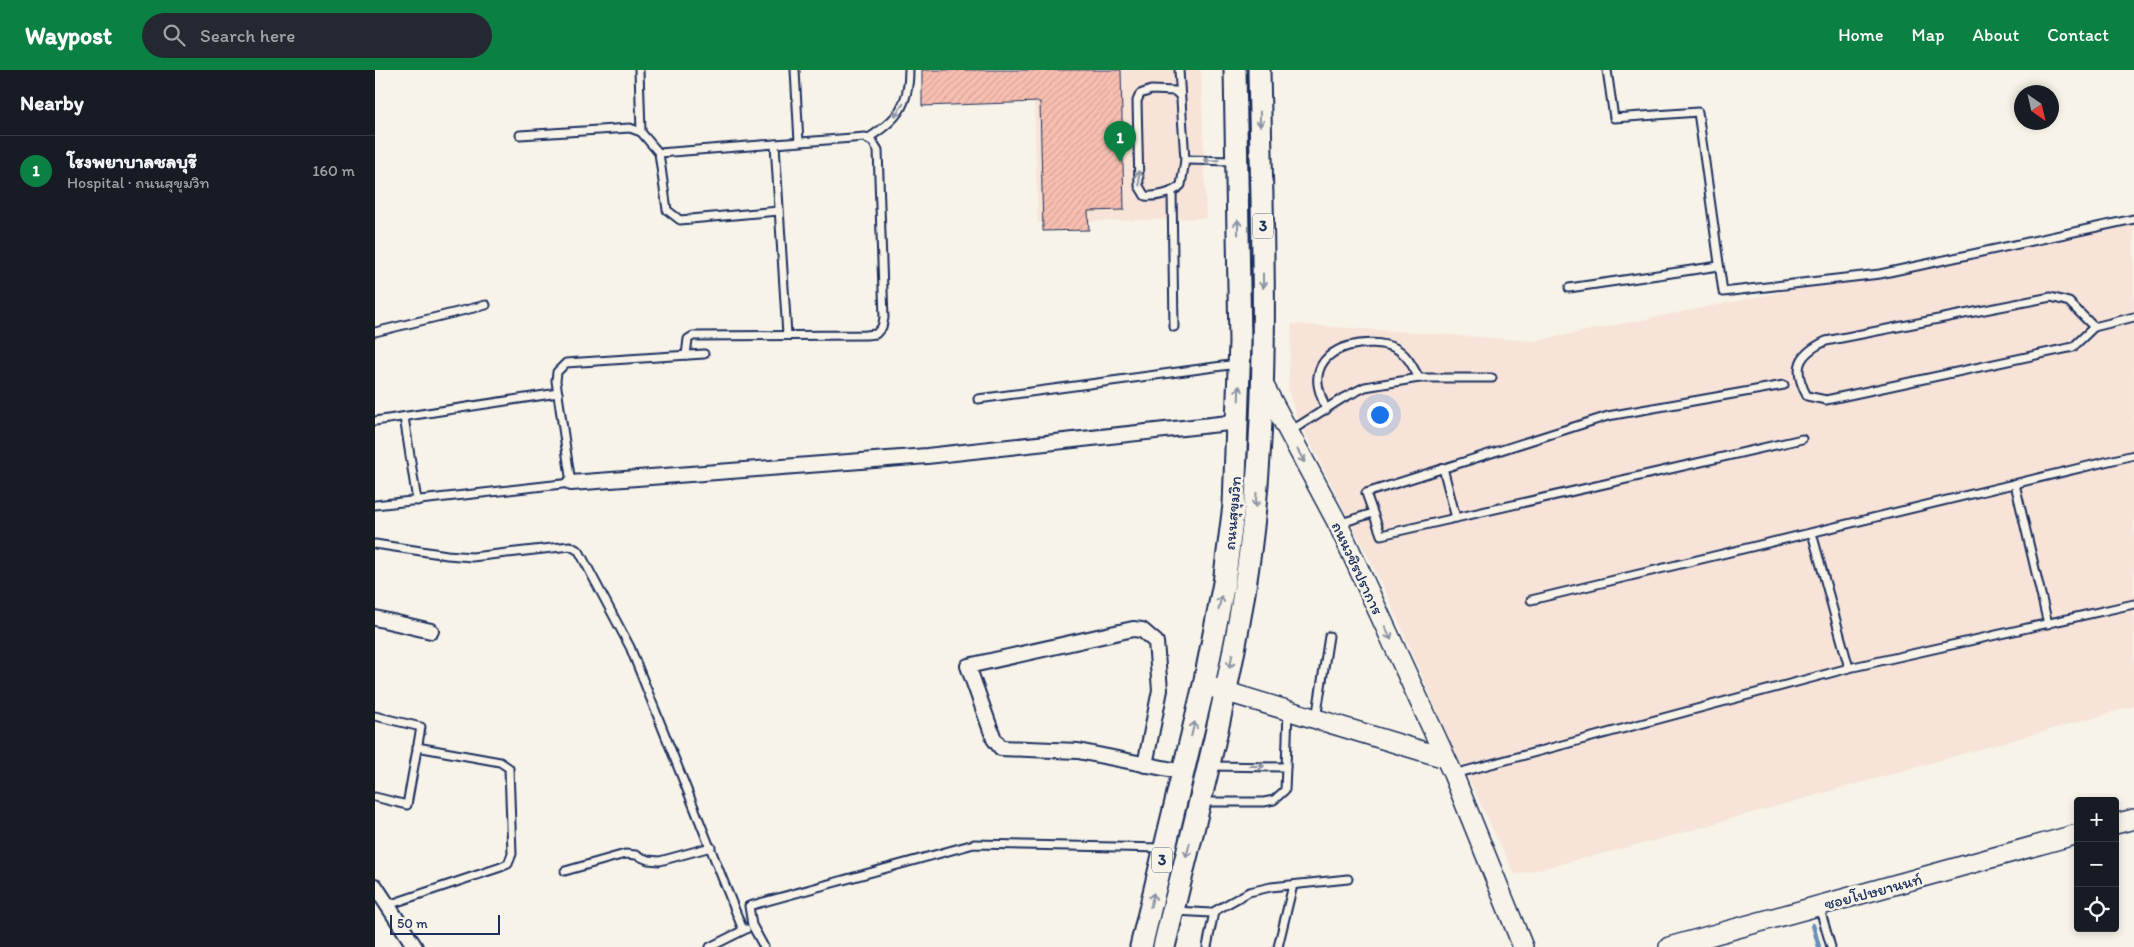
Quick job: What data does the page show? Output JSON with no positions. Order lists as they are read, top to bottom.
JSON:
{
  "streets": {
    "main road": ["3", "ถนนสุขุมวิท"],
    "street": ["ถนนวชิรปราการ", "ซอยโปษยานนท์"]
  },
  "crossings": [
    ["ถนนสุขุมวิท", "ถนนวชิรปราการ"]
  ],
  "one_way": ["ถนนวชิรปราการ"],
  "scale_bar": "50 m",
  "north": "bottom right",
  "page": {
    "header": "Waypost",
    "search": "Search here",
    "nav": [
      "Home",
      "Map",
      "About",
      "Contact"
    ],
    "heading": "Nearby",
    "pins": "1",
    "list": [
      {
        "mark": "1",
        "name": "โรงพยาบาลชลบุรี",
        "note": "Hospital · ถนนสุขุมวิท",
        "value": "160 m"
      }
    ],
    "map_buttons": ["+", "−"],
    "scale": "50 m"
  }
}
